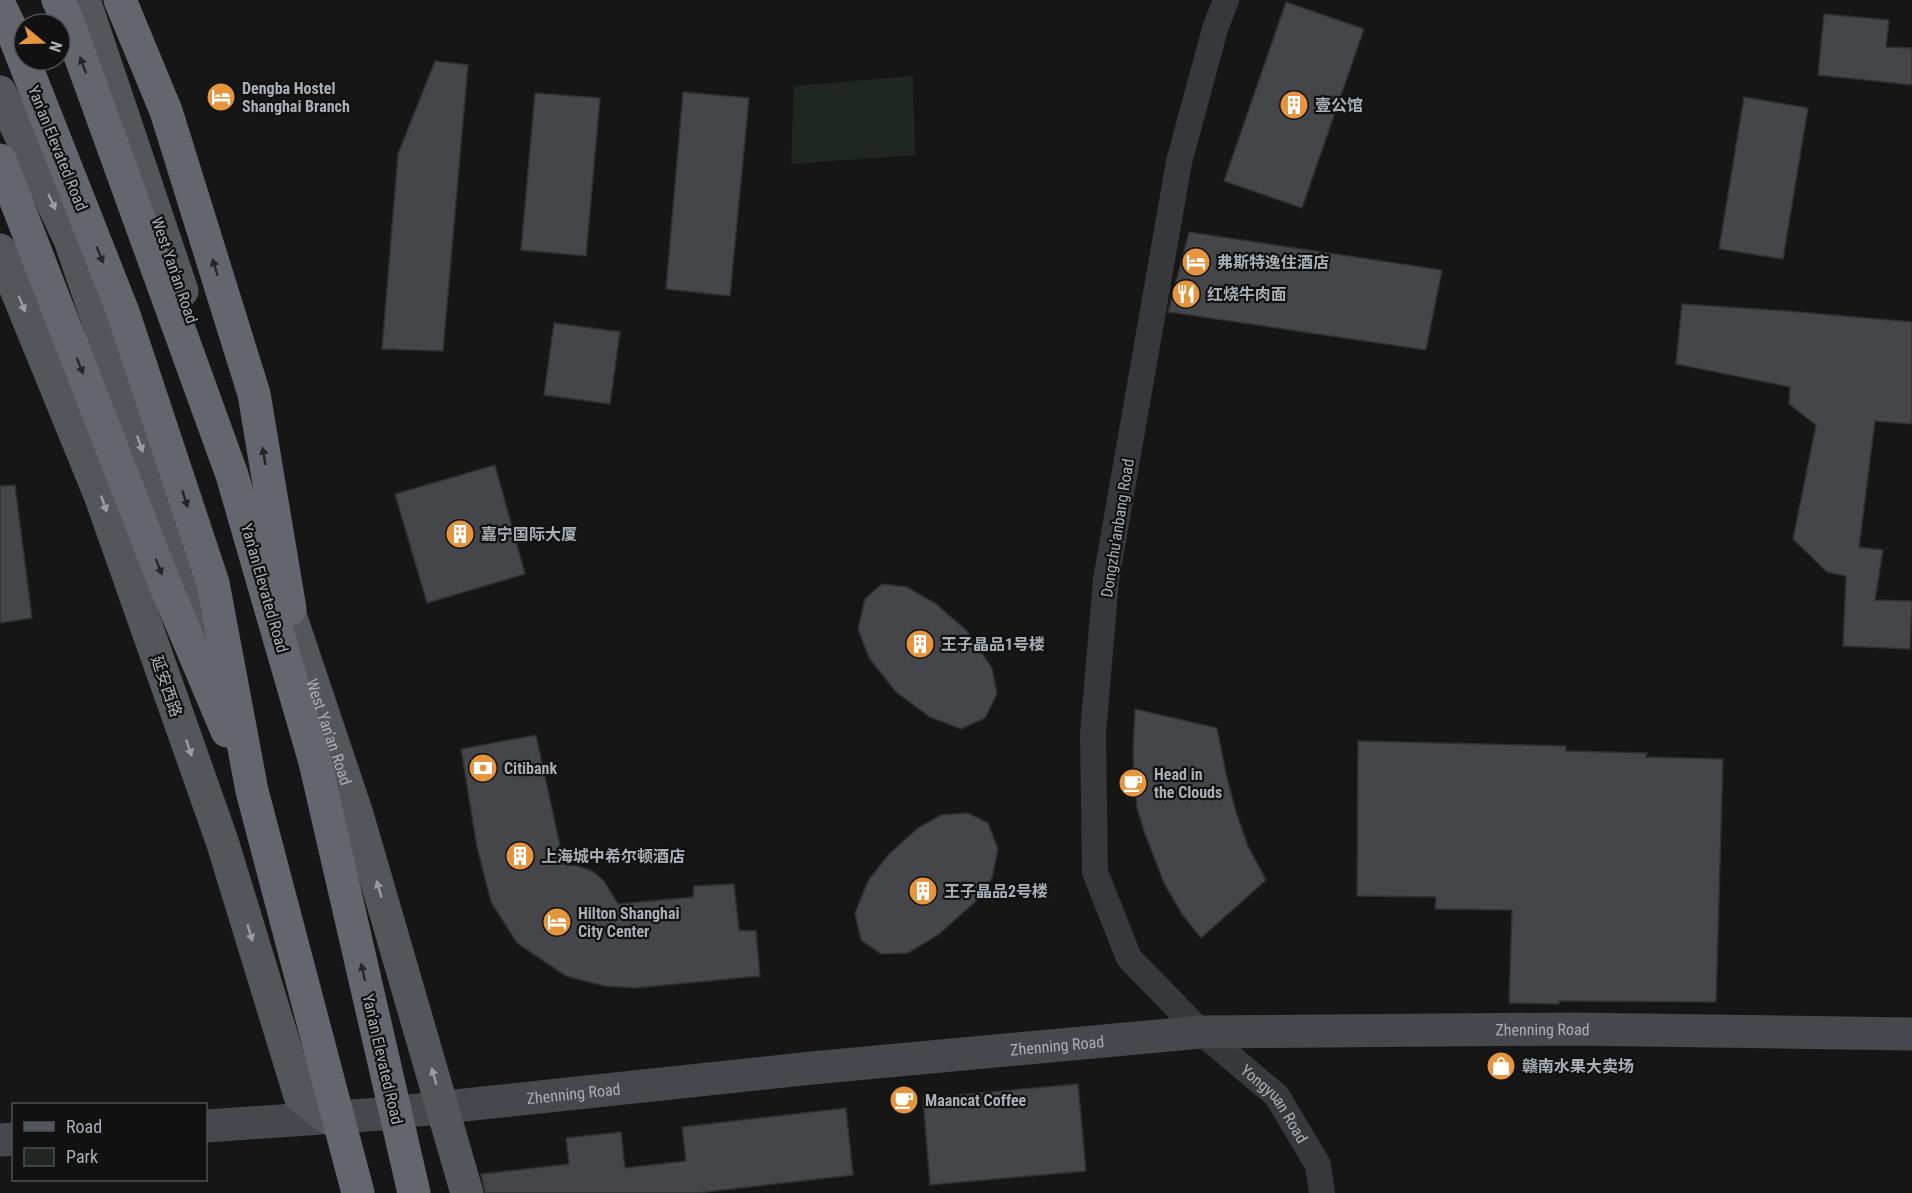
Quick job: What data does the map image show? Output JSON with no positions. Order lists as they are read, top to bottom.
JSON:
{
  "streets": {
    "highway": ["Yan'an Elevated Road"],
    "main road": ["West Yan'an Road", "延安西路"],
    "street": ["Dongzhu'anbang Road", "Zhenning Road", "Yongyuan Road"]
  },
  "crossings": [
    ["West Yan'an Road", "Zhenning Road"],
    ["Dongzhu'anbang Road", "Zhenning Road"],
    ["Dongzhu'anbang Road", "Yongyuan Road"],
    ["延安西路", "Zhenning Road"],
    ["Zhenning Road", "Yongyuan Road"]
  ],
  "places": {
    "hotel": ["Dengba Hostel Shanghai Branch", "弗斯特逸住酒店", "Hilton Shanghai City Center"],
    "building": [
      "壹公馆",
      "嘉宁国际大厦",
      "王子晶品1号楼",
      "上海城中希尔顿酒店",
      "王子晶品2号楼"
    ],
    "restaurant": ["红烧牛肉面"],
    "bank": ["Citibank"],
    "cafe": ["Head in the Clouds", "Maancat Coffee"],
    "shop": ["赣南水果大卖场"]
  },
  "legend": ["Road", "Park"],
  "north": "right"
}
